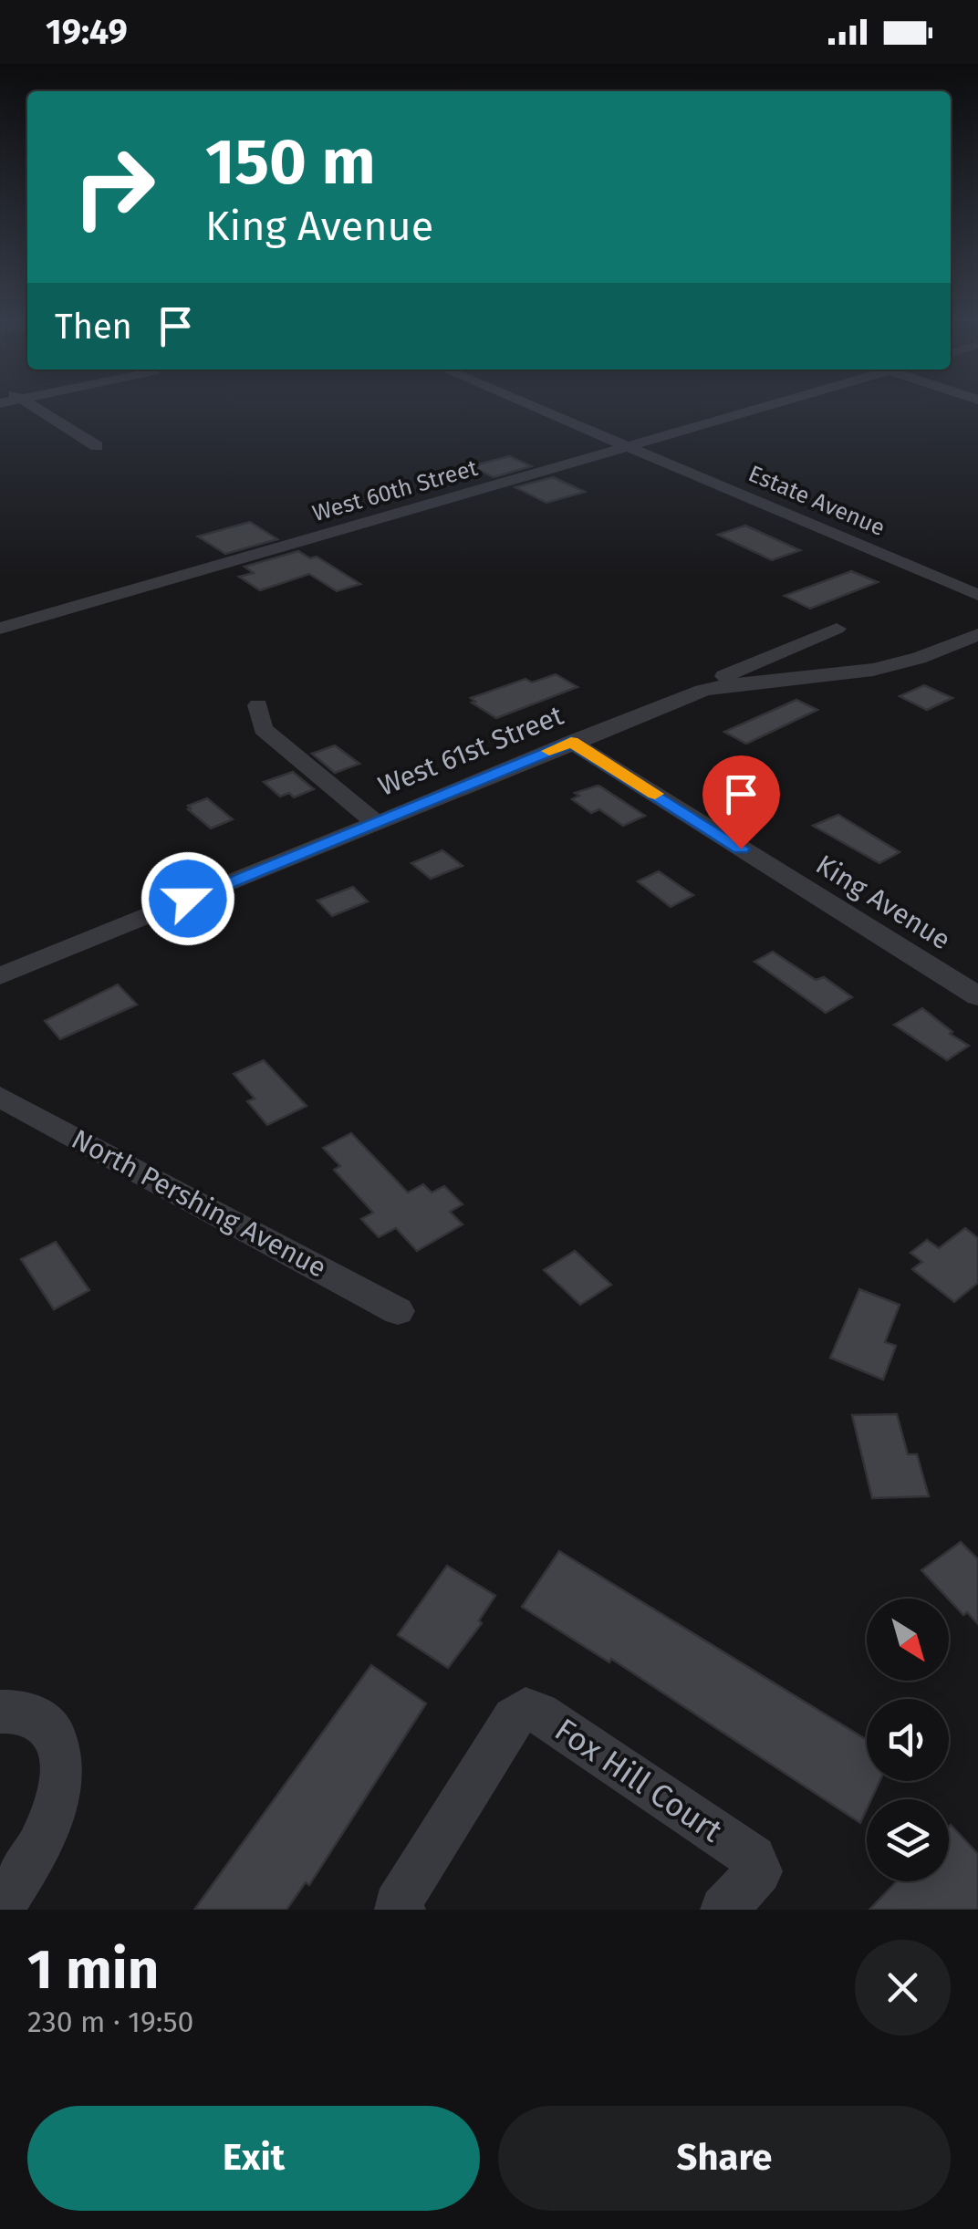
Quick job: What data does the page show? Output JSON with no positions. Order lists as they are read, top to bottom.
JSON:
{
  "streets": {
    "street": [
      "West 60th Street",
      "Estate Avenue",
      "West 61st Street",
      "King Avenue",
      "North Pershing Avenue",
      "Fox Hill Court"
    ]
  },
  "crossings": [
    ["West 60th Street", "Estate Avenue"],
    ["West 61st Street", "King Avenue"]
  ],
  "north": "bottom right",
  "page": {
    "status": "19:49",
    "turn": ["150 m", "King Avenue"],
    "then": "Then",
    "heading": ["1 min", "230 m · 19:50"],
    "buttons": ["Exit", "Share"]
  }
}
